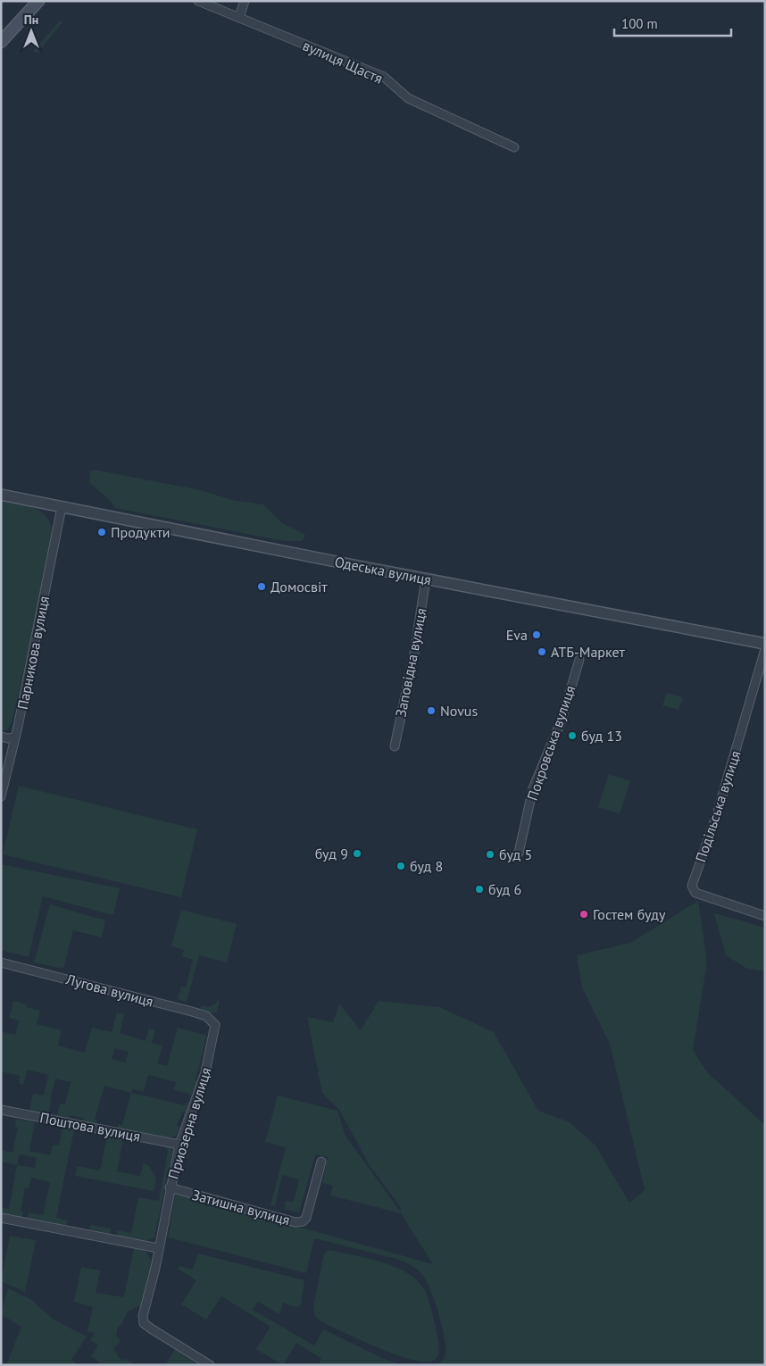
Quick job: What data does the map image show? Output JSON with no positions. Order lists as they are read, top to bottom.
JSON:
{
  "streets": {
    "street": [
      "вулиця Щастя",
      "Одеська вулиця",
      "Парникова вулиця",
      "Заповідна вулиця",
      "Покровська вулиця",
      "Подільська вулиця",
      "Лугова вулиця",
      "Приозерна вулиця",
      "Поштова вулиця",
      "Затишна вулиця"
    ]
  },
  "crossings": [
    ["Одеська вулиця", "Парникова вулиця"],
    ["Одеська вулиця", "Заповідна вулиця"],
    ["Лугова вулиця", "Приозерна вулиця"],
    ["Приозерна вулиця", "Поштова вулиця"],
    ["Приозерна вулиця", "Затишна вулиця"]
  ],
  "places": [
    "Продукти",
    "Домосвіт",
    "Eva",
    "АТБ-Маркет",
    "Novus",
    "буд 13",
    "буд 9",
    "буд 5",
    "буд 8",
    "буд 6",
    "Гостем буду"
  ],
  "scale_bar": "100 m",
  "north": "top"
}
